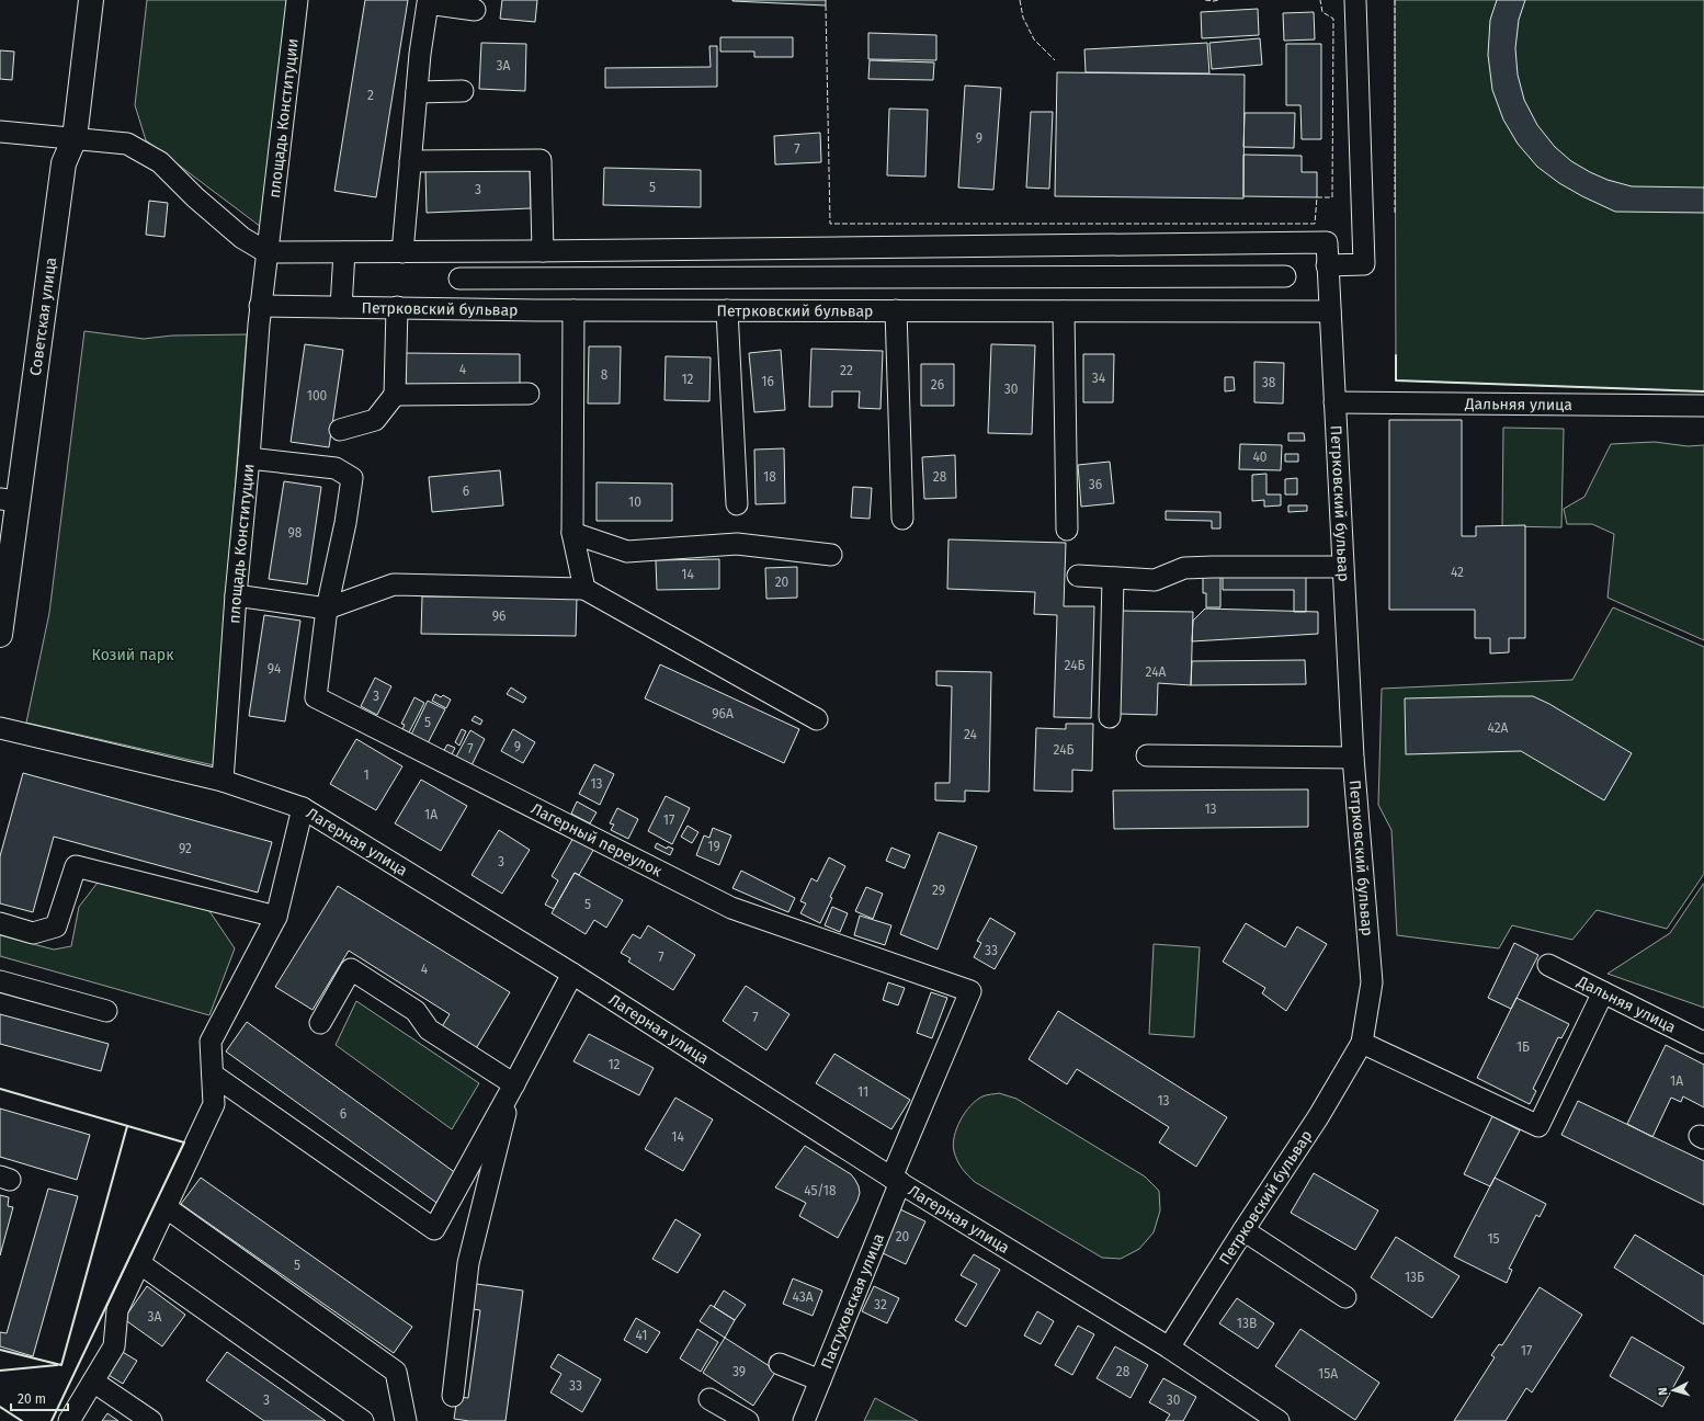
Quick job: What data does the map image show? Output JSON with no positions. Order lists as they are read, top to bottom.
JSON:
{
  "streets": {
    "main road": ["Советская улица"],
    "street": [
      "площадь Конституции",
      "Петрковский бульвар",
      "Дальняя улица",
      "Лагерный переулок",
      "Лагерная улица",
      "Пастуховская улица"
    ]
  },
  "crossings": [
    ["площадь Конституции", "Петрковский бульвар"],
    ["площадь Конституции", "Лагерная улица"],
    ["Петрковский бульвар", "Дальняя улица"],
    ["Петрковский бульвар", "Лагерная улица"],
    ["Лагерный переулок", "Пастуховская улица"],
    ["Лагерная улица", "Пастуховская улица"]
  ],
  "parks": ["Козий парк"],
  "house_numbers": [
    "3А",
    "2",
    "9",
    "7",
    "5",
    "3",
    "4",
    "22",
    "8",
    "34",
    "12",
    "16",
    "38",
    "26",
    "30",
    "100",
    "40",
    "18",
    "28",
    "36",
    "6",
    "10",
    "98",
    "42",
    "14",
    "20",
    "96",
    "24Б",
    "94",
    "24А",
    "3",
    "96А",
    "5",
    "42А",
    "24",
    "9",
    "7",
    "24Б",
    "1",
    "13",
    "13",
    "1А",
    "17",
    "19",
    "92",
    "3",
    "29",
    "5",
    "33",
    "7",
    "4",
    "7",
    "1Б",
    "12",
    "1А",
    "11",
    "13",
    "6",
    "14",
    "45/18",
    "20",
    "15",
    "5",
    "13Б",
    "43А",
    "32",
    "3А",
    "13В",
    "41",
    "17",
    "39",
    "28",
    "15А",
    "33",
    "3",
    "30"
  ],
  "scale_bar": "20 m",
  "north": "left"
}
